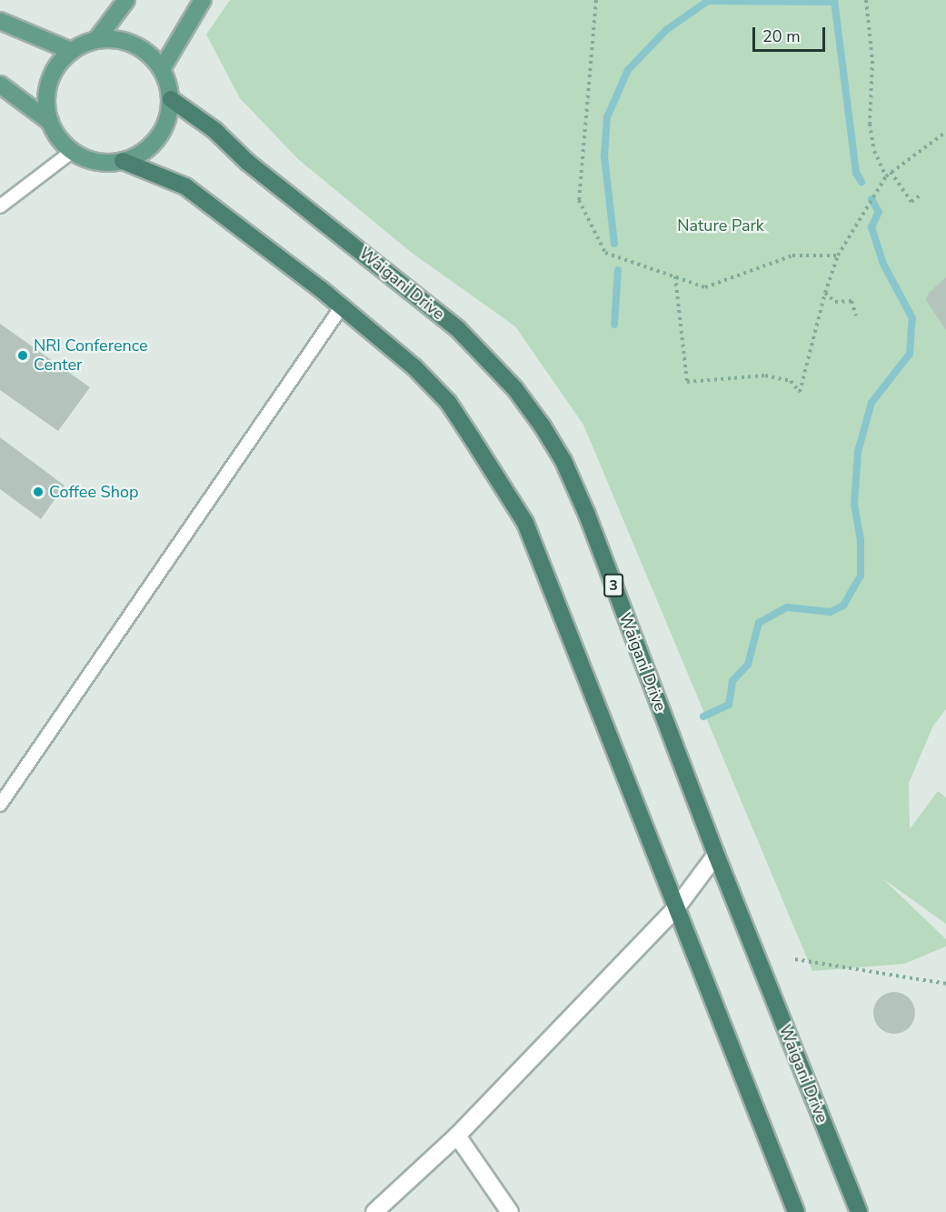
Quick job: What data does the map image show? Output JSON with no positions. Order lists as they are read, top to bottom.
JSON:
{
  "streets": {
    "highway": ["Waigani Drive", "3"]
  },
  "parks": ["Nature Park"],
  "places": ["NRI Conference Center", "Coffee Shop"],
  "scale_bar": "20 m"
}
